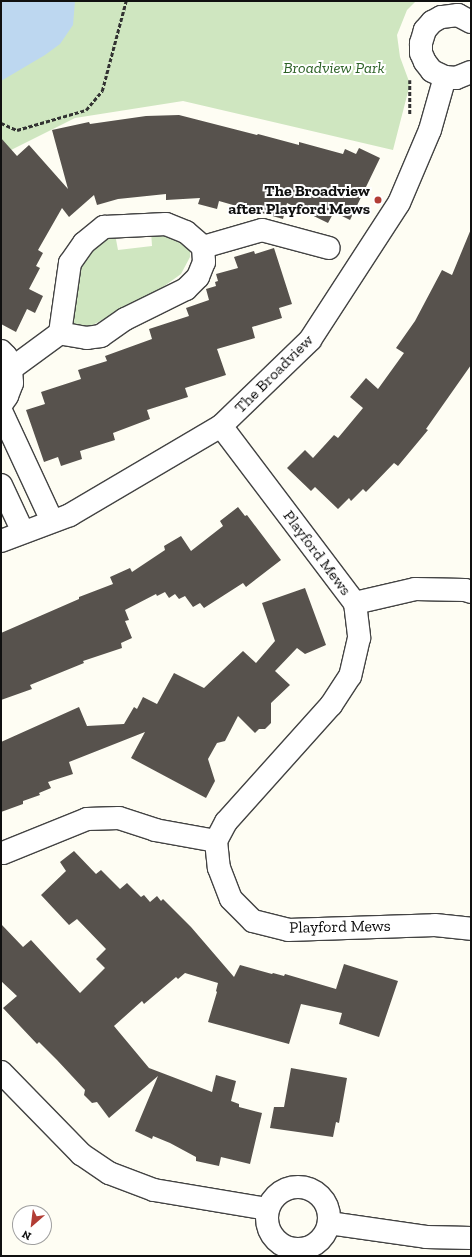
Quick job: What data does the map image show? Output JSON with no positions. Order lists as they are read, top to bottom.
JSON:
{
  "streets": {
    "street": ["The Broadview", "Playford Mews"]
  },
  "crossings": [
    ["The Broadview", "Playford Mews"]
  ],
  "parks": ["Broadview Park"],
  "places": ["The Broadview after Playford Mews"],
  "north": "bottom left"
}
